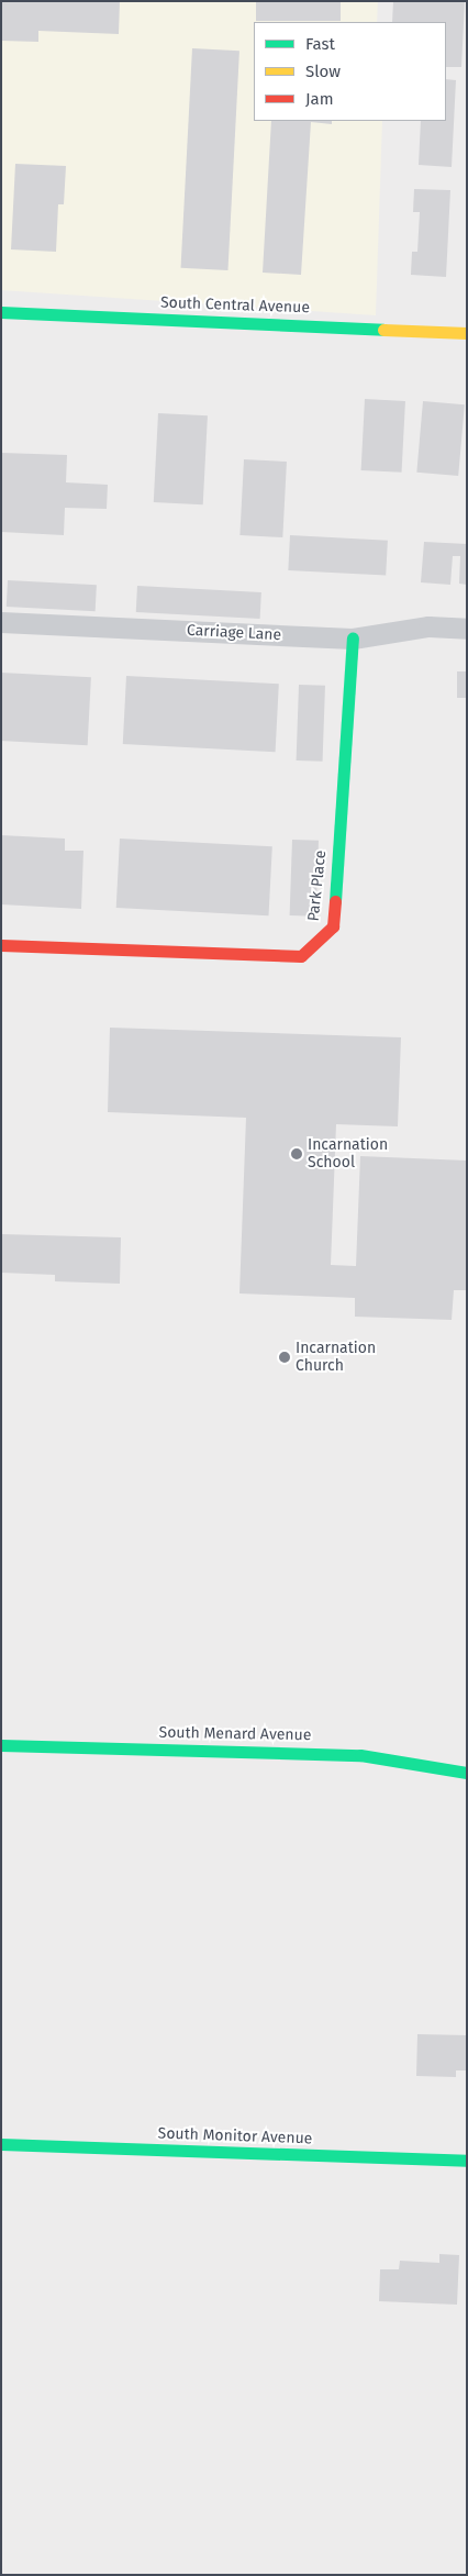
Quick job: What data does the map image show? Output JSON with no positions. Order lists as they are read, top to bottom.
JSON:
{
  "streets": {
    "street": [
      "South Central Avenue",
      "Carriage Lane",
      "Park Place",
      "South Menard Avenue",
      "South Monitor Avenue"
    ]
  },
  "crossings": [
    ["Carriage Lane", "Park Place"]
  ],
  "places": ["Incarnation School", "Incarnation Church"],
  "legend": ["Fast", "Slow", "Jam"]
}
